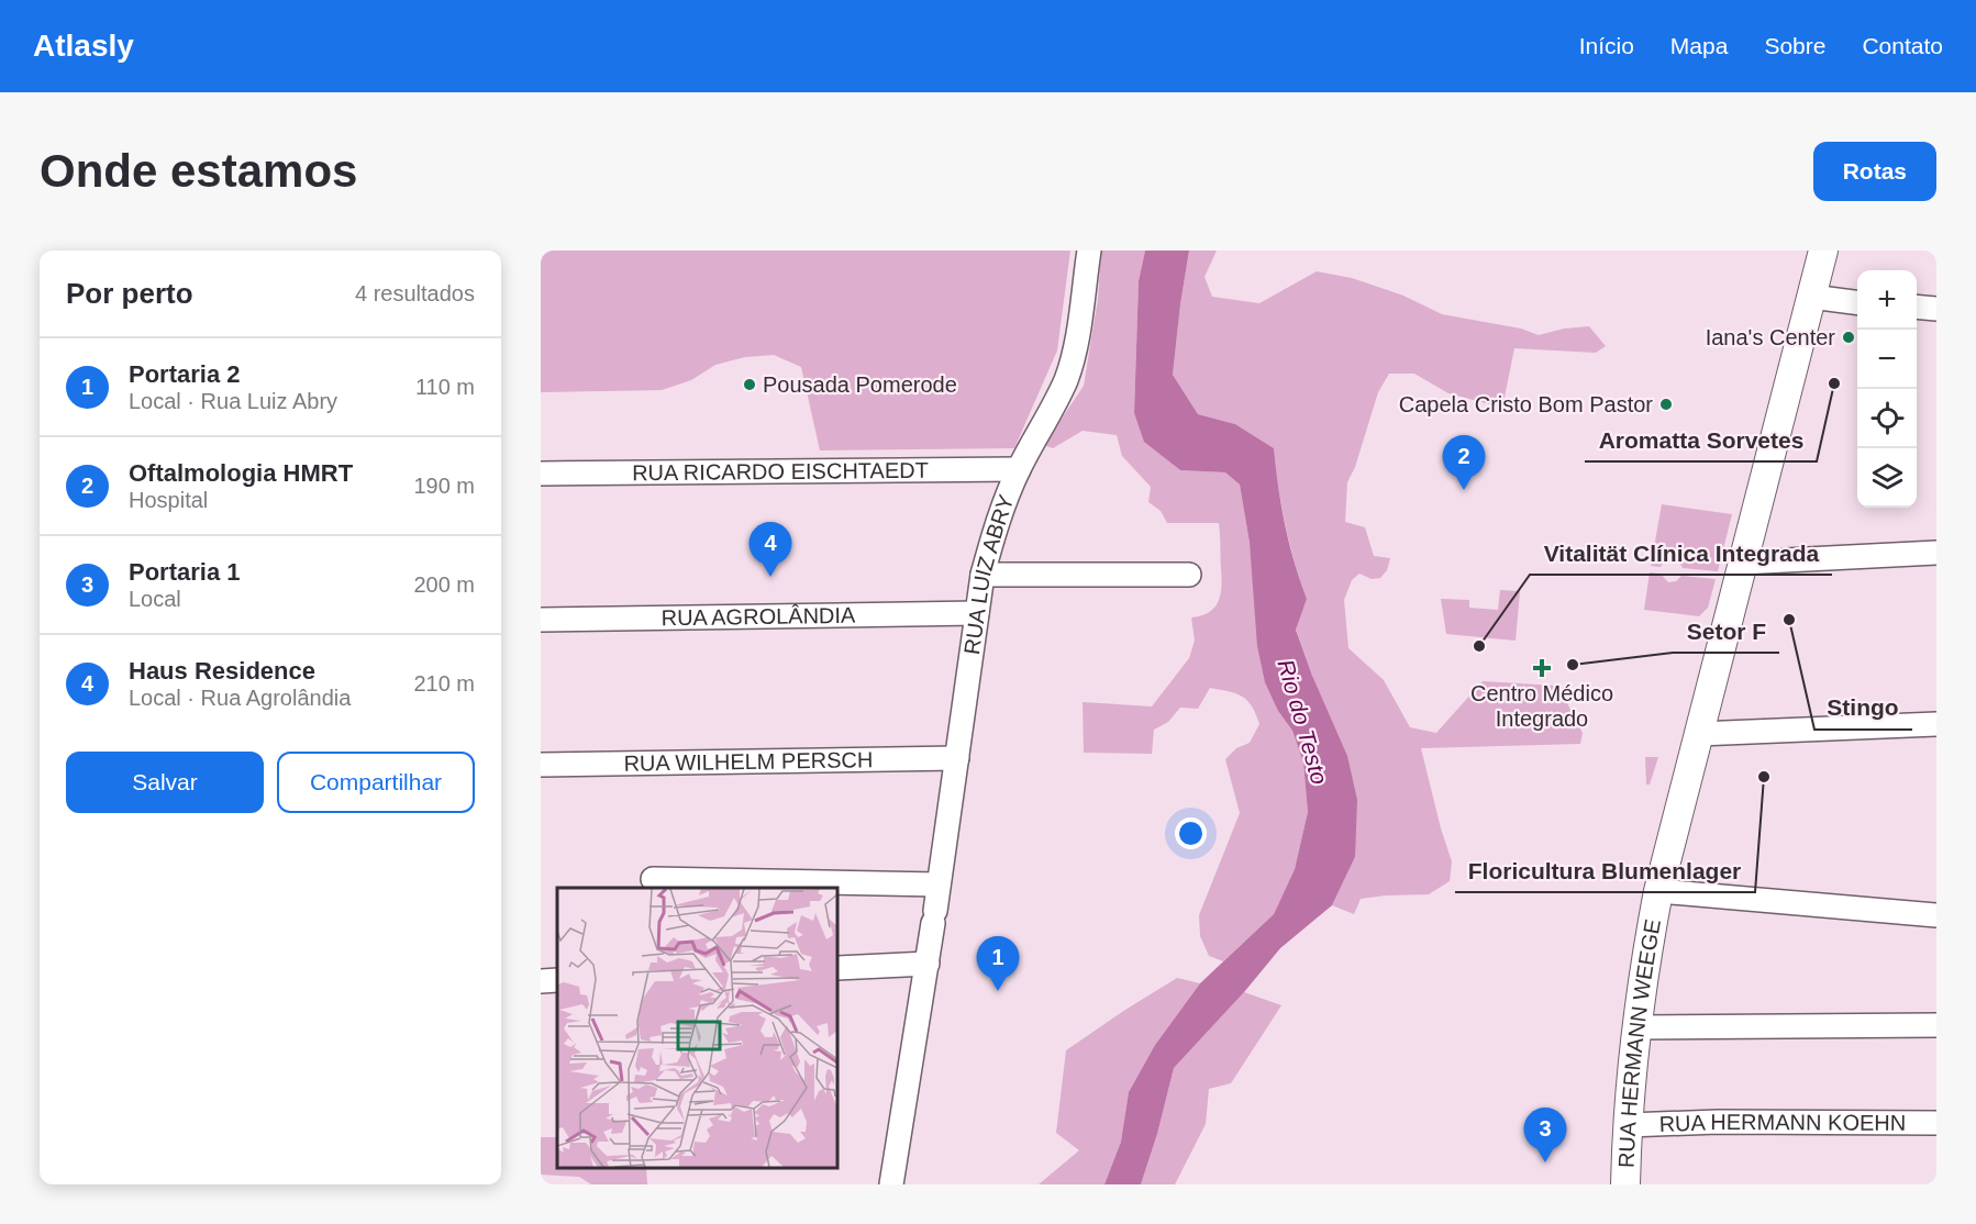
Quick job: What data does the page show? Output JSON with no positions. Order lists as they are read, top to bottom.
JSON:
{
  "streets": {
    "main road": ["RUA HERMANN WEEGE"],
    "street": [
      "RUA RICARDO EISCHTAEDT",
      "RUA LUIZ ABRY",
      "RUA AGROLÂNDIA",
      "RUA WILHELM PERSCH",
      "RUA HERMANN KOEHN"
    ]
  },
  "crossings": [
    ["RUA RICARDO EISCHTAEDT", "RUA LUIZ ABRY"],
    ["RUA LUIZ ABRY", "RUA AGROLÂNDIA"],
    ["RUA LUIZ ABRY", "RUA WILHELM PERSCH"],
    ["RUA HERMANN WEEGE", "RUA HERMANN KOEHN"]
  ],
  "water": ["Rio do Testo"],
  "places": {
    "other": [
      "Iana's Center",
      "Aromatta Sorvetes",
      "Pousada Pomerode",
      "Capela Cristo Bom Pastor",
      "Stingo",
      "Vitalität Clínica Integrada",
      "Setor F",
      "Floricultura Blumenlager"
    ],
    "health": ["Centro Médico Integrado"]
  },
  "page": {
    "header": "Atlasly",
    "nav": [
      "Início",
      "Mapa",
      "Sobre",
      "Contato"
    ],
    "buttons": [
      "Rotas",
      ["Salvar", "Compartilhar"]
    ],
    "title": "Onde estamos",
    "heading": ["Por perto", "4 resultados"],
    "map_buttons": ["+", "−"],
    "list": [
      {
        "mark": "1",
        "name": "Portaria 2",
        "note": "Local · Rua Luiz Abry",
        "value": "110 m"
      },
      {
        "mark": "2",
        "name": "Oftalmologia HMRT",
        "note": "Hospital",
        "value": "190 m"
      },
      {
        "mark": "3",
        "name": "Portaria 1",
        "note": "Local",
        "value": "200 m"
      },
      {
        "mark": "4",
        "name": "Haus Residence",
        "note": "Local · Rua Agrolândia",
        "value": "210 m"
      }
    ],
    "pins": [
      "2",
      "4",
      "1",
      "3"
    ]
  }
}
